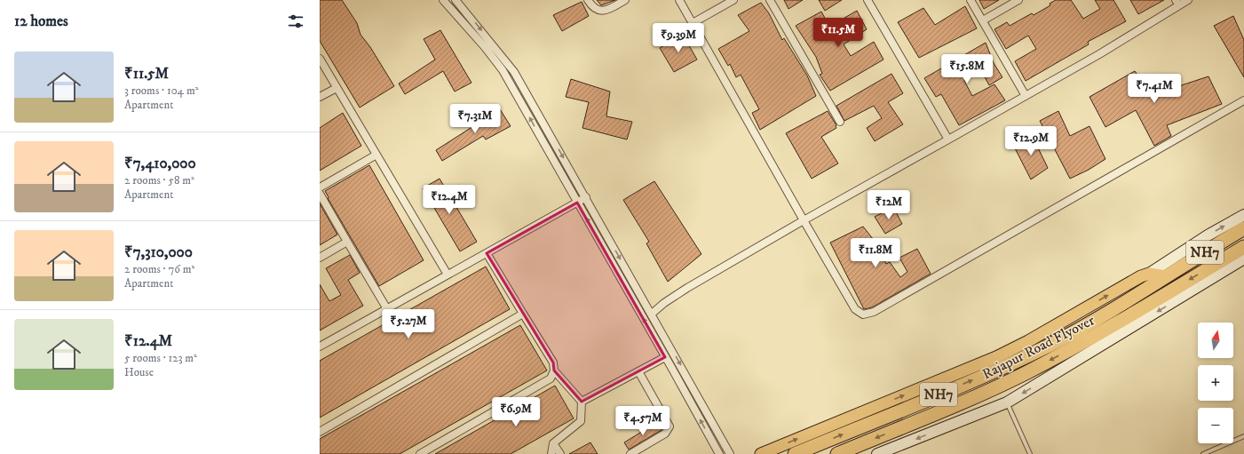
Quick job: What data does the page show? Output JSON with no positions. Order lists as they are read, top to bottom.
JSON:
{
  "streets": {
    "highway": ["NH7", "Rajapur Road Flyover"]
  },
  "crossings": [
    ["NH7", "Rajapur Road Flyover"]
  ],
  "north": "top",
  "page": {
    "heading": "12 homes",
    "price": [
      "₹11.5M",
      "₹9.39M",
      "₹15.8M",
      "₹7.41M",
      "₹7.31M",
      "₹12.9M",
      "₹12.4M",
      "₹12M",
      "₹11.8M",
      "₹5.27M",
      "₹6.9M",
      "₹4.57M"
    ],
    "list": [
      {
        "name": "₹11.5M",
        "note": "3 rooms · 104 m² · Apartment"
      },
      {
        "name": "₹7,410,000",
        "note": "2 rooms · 58 m² · Apartment"
      },
      {
        "name": "₹7,310,000",
        "note": "2 rooms · 76 m² · Apartment"
      },
      {
        "name": "₹12.4M",
        "note": "5 rooms · 123 m² · House"
      }
    ],
    "map_buttons": ["+", "−"]
  }
}
